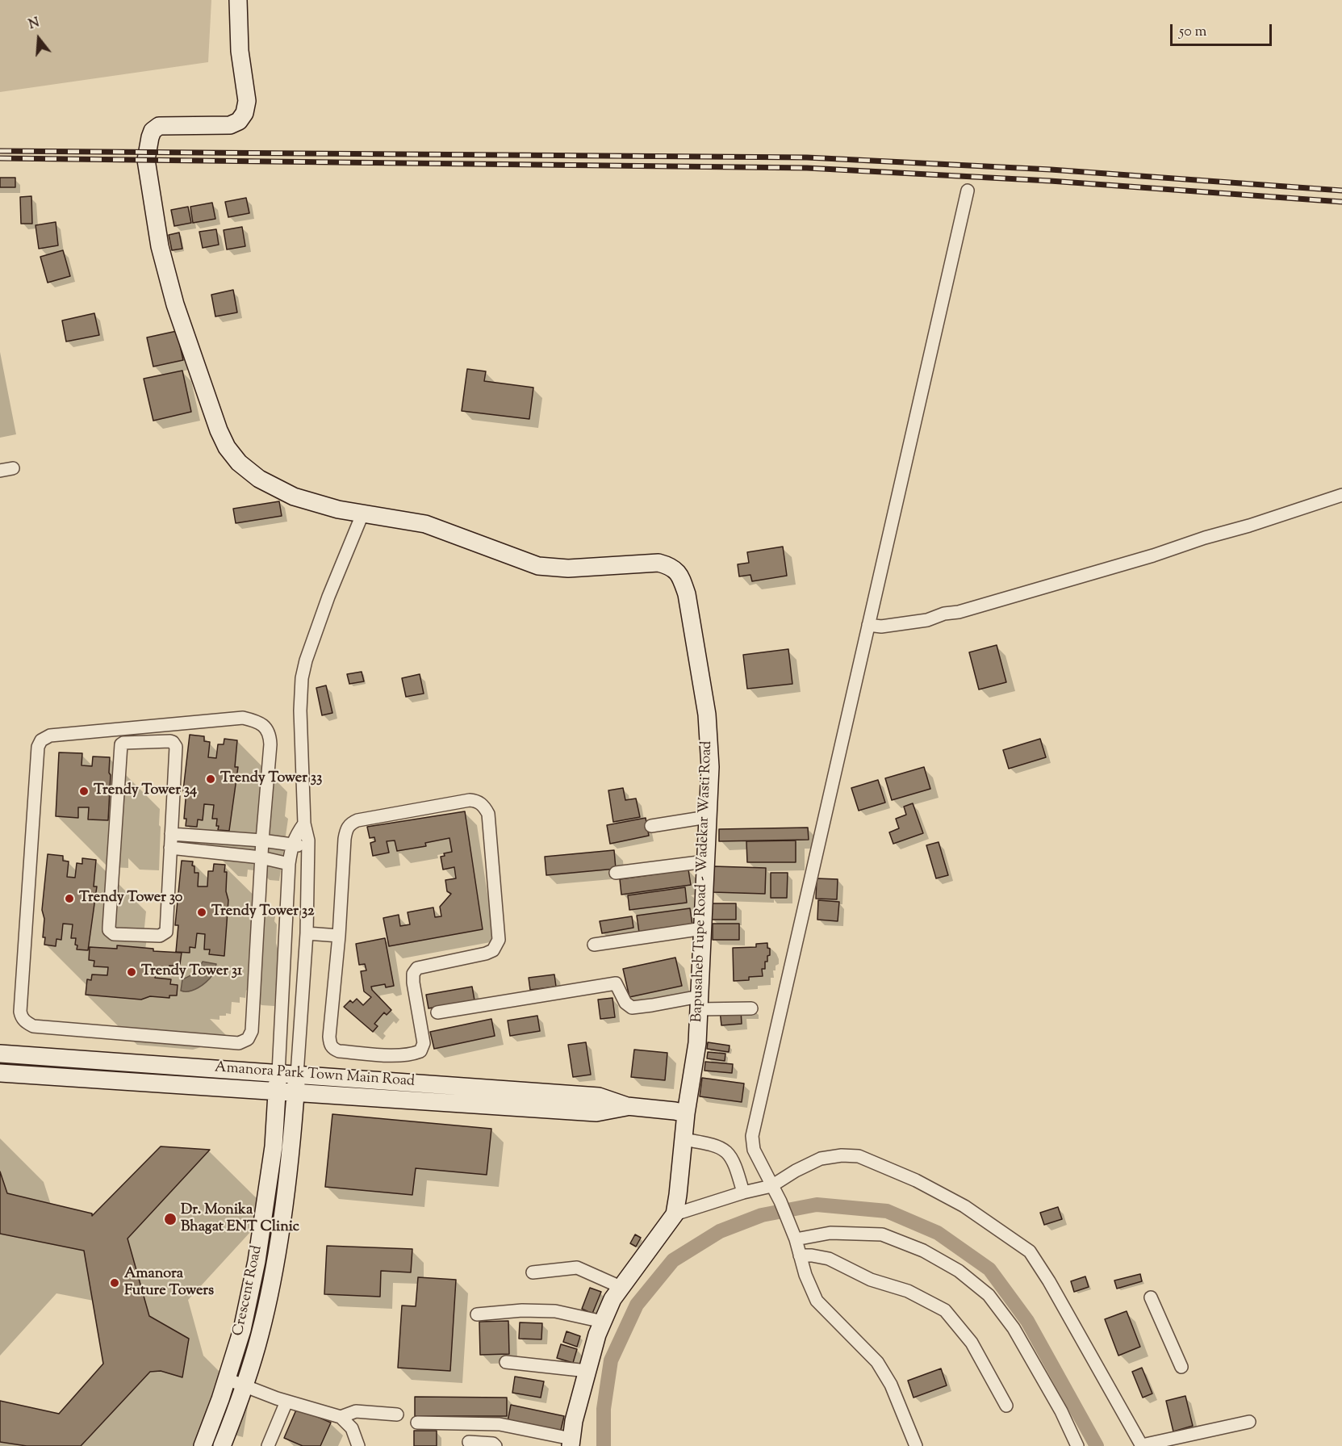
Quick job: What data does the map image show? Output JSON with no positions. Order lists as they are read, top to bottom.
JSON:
{
  "streets": {
    "street": ["Bapusaheb Tupe Road - Wadekar Wasti Road", "Amanora Park Town Main Road", "Crescent Road"]
  },
  "crossings": [
    ["Bapusaheb Tupe Road - Wadekar Wasti Road", "Amanora Park Town Main Road"],
    ["Amanora Park Town Main Road", "Crescent Road"]
  ],
  "places": [
    "Trendy Tower 33",
    "Trendy Tower 34",
    "Trendy Tower 30",
    "Trendy Tower 32",
    "Trendy Tower 31",
    "Dr. Monika Bhagat ENT Clinic",
    "Amanora Future Towers"
  ],
  "scale_bar": "50 m",
  "north": "top"
}
